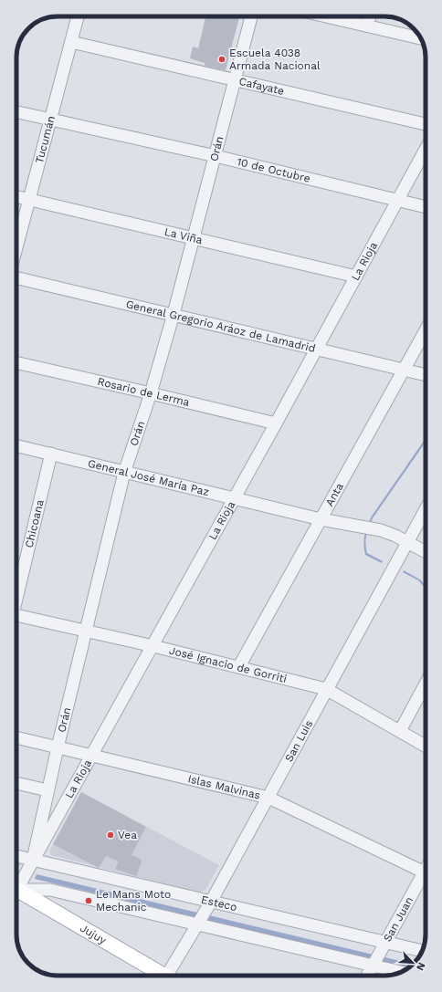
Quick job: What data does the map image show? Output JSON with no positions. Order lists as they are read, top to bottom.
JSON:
{
  "streets": {
    "main road": ["Jujuy"],
    "street": [
      "Cafayate",
      "Tucumán",
      "Orán",
      "10 de Octubre",
      "La Viña",
      "La Rioja",
      "General Gregorio Aráoz de Lamadrid",
      "Rosario de Lerma",
      "General José María Paz",
      "Anta",
      "Chicoana",
      "José Ignacio de Gorriti",
      "San Luis",
      "Islas Malvinas",
      "Esteco",
      "San Juan"
    ]
  },
  "crossings": [
    ["Cafayate", "Tucumán"],
    ["Cafayate", "Orán"],
    ["Tucumán", "10 de Octubre"],
    ["Tucumán", "La Viña"],
    ["Orán", "10 de Octubre"],
    ["Orán", "La Viña"],
    ["Orán", "La Rioja"],
    ["Orán", "General Gregorio Aráoz de Lamadrid"],
    ["Orán", "Rosario de Lerma"],
    ["Orán", "General José María Paz"],
    ["Orán", "José Ignacio de Gorriti"],
    ["Orán", "Islas Malvinas"],
    ["Orán", "Esteco"],
    ["10 de Octubre", "La Rioja"],
    ["La Viña", "La Rioja"],
    ["La Rioja", "General Gregorio Aráoz de Lamadrid"],
    ["La Rioja", "Rosario de Lerma"],
    ["La Rioja", "General José María Paz"],
    ["La Rioja", "José Ignacio de Gorriti"],
    ["La Rioja", "Islas Malvinas"],
    ["La Rioja", "Esteco"],
    ["General Gregorio Aráoz de Lamadrid", "Anta"],
    ["General José María Paz", "Anta"],
    ["General José María Paz", "Chicoana"],
    ["General José María Paz", "San Luis"],
    ["Anta", "José Ignacio de Gorriti"],
    ["José Ignacio de Gorriti", "San Luis"],
    ["San Luis", "Islas Malvinas"],
    ["San Luis", "Esteco"],
    ["Islas Malvinas", "San Juan"],
    ["Esteco", "San Juan"]
  ],
  "places": ["Escuela 4038 Armada Nacional", "Vea", "Le Mans Moto Mechanic"],
  "north": "bottom right"
}
